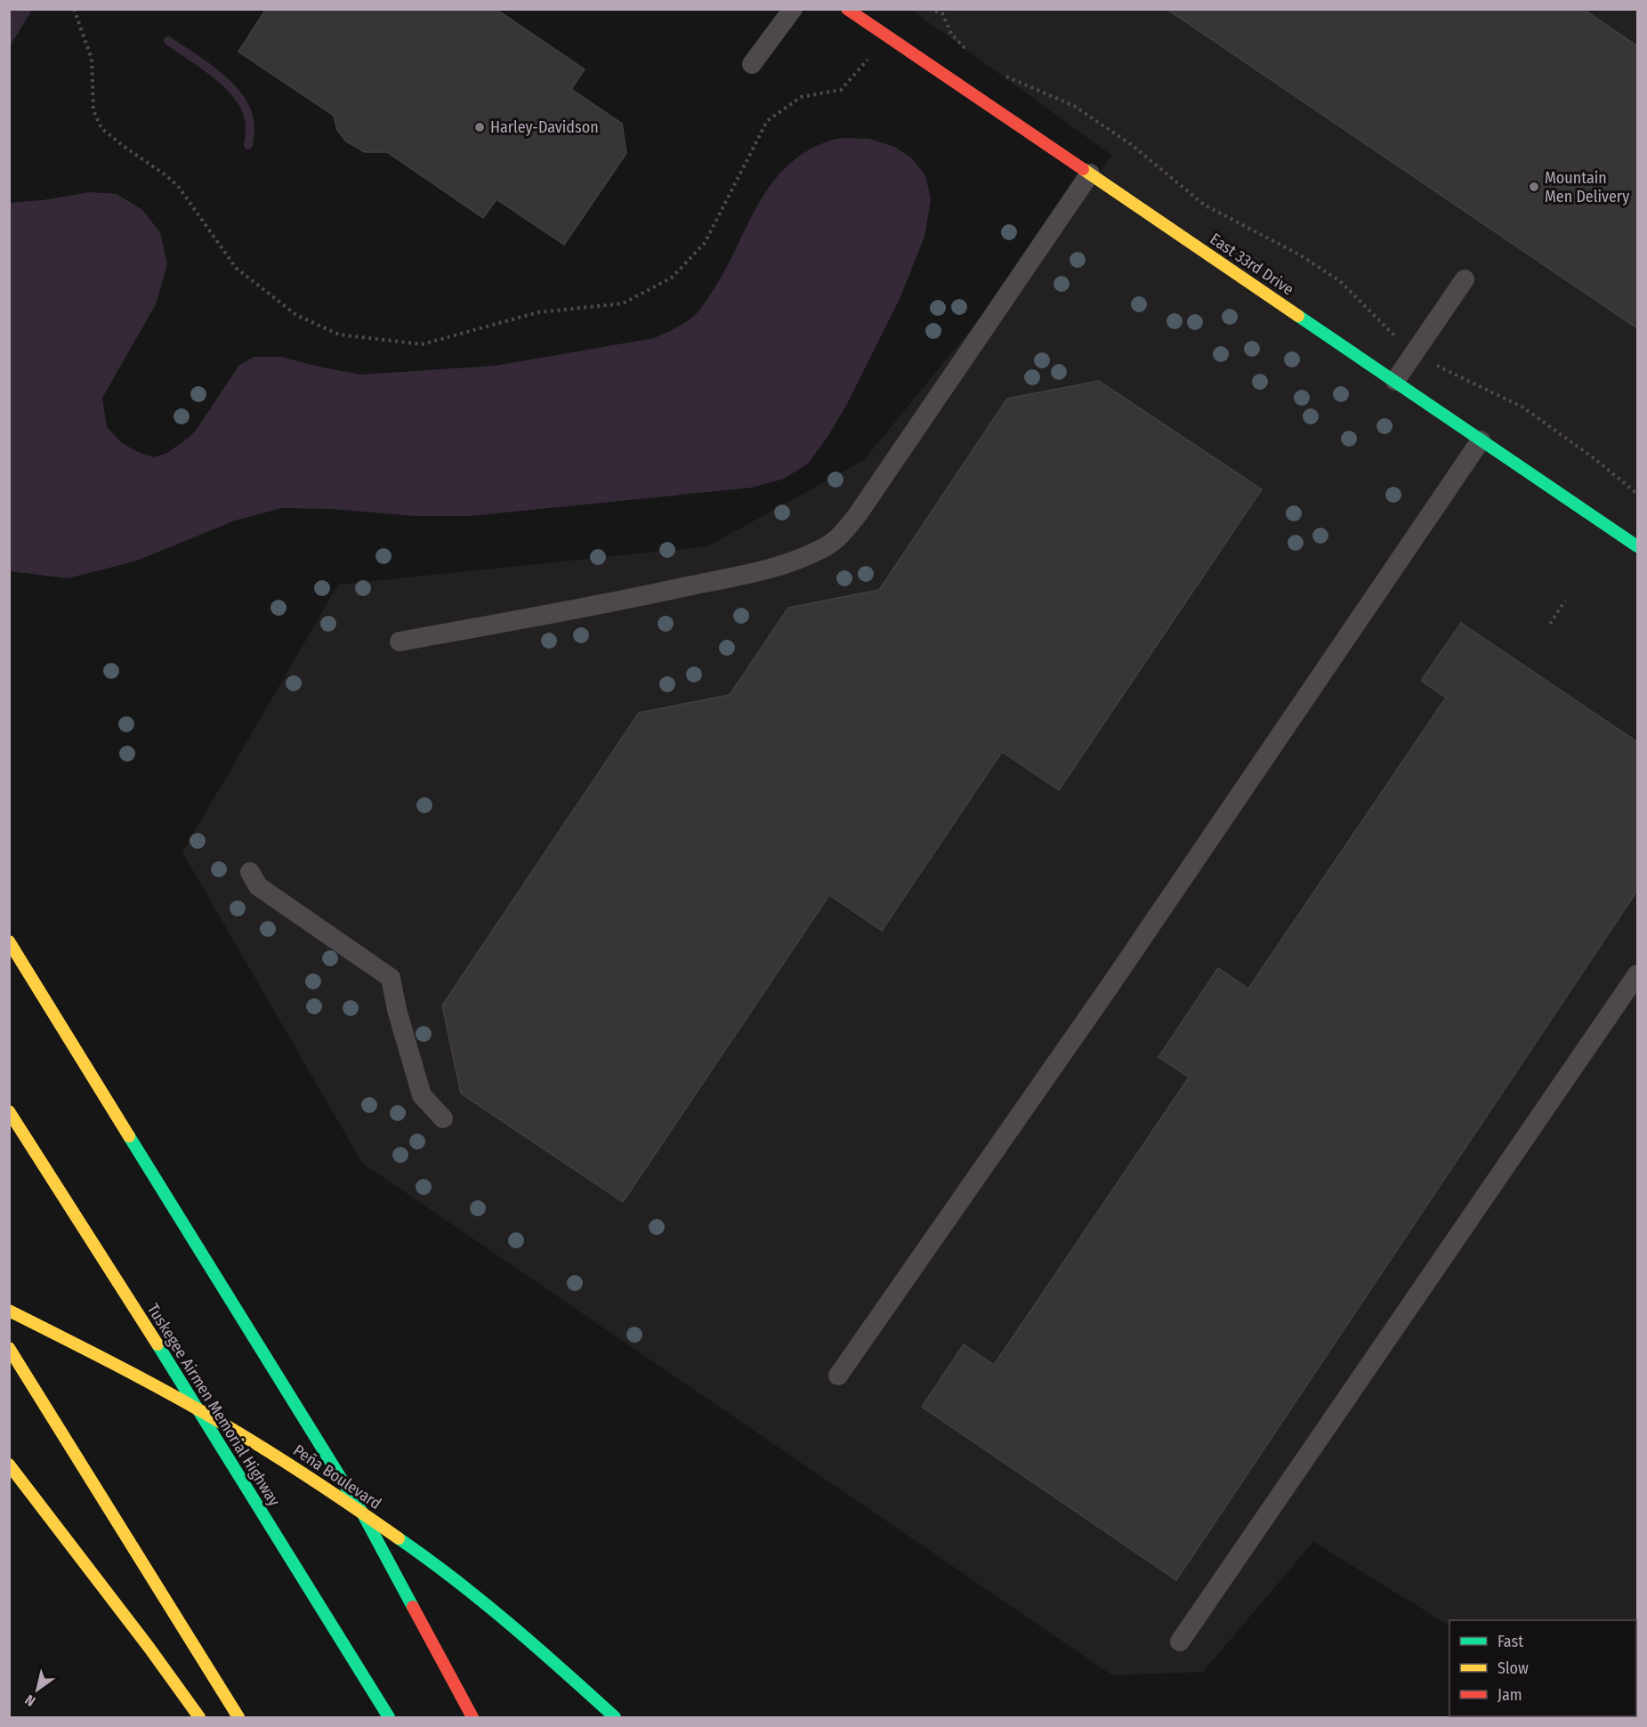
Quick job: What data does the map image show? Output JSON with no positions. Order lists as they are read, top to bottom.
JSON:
{
  "streets": {
    "main road": ["East 33rd Drive", "Tuskegee Airmen Memorial Highway", "Peña Boulevard"]
  },
  "places": ["Harley-Davidson", "Mountain Men Delivery"],
  "legend": ["Fast", "Slow", "Jam"],
  "north": "bottom left"
}
